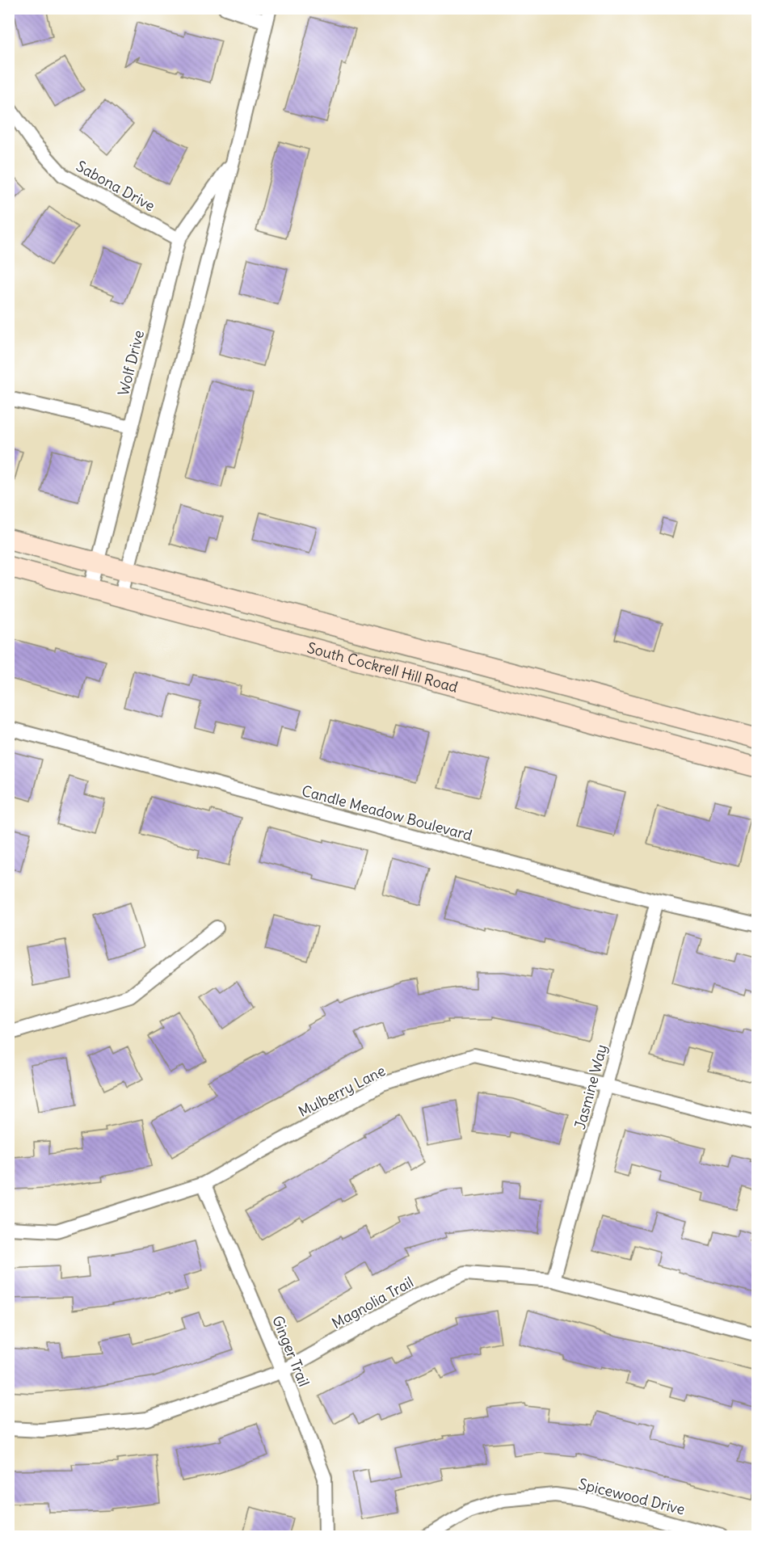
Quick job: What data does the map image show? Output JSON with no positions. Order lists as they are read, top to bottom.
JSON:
{
  "streets": {
    "main road": ["South Cockrell Hill Road"],
    "street": [
      "Sabona Drive",
      "Wolf Drive",
      "Candle Meadow Boulevard",
      "Jasmine Way",
      "Mulberry Lane",
      "Magnolia Trail",
      "Ginger Trail",
      "Spicewood Drive"
    ]
  },
  "crossings": [
    ["Sabona Drive", "Wolf Drive"],
    ["Wolf Drive", "South Cockrell Hill Road"],
    ["Candle Meadow Boulevard", "Jasmine Way"],
    ["Jasmine Way", "Mulberry Lane"],
    ["Jasmine Way", "Magnolia Trail"],
    ["Mulberry Lane", "Ginger Trail"],
    ["Magnolia Trail", "Ginger Trail"]
  ]
}
